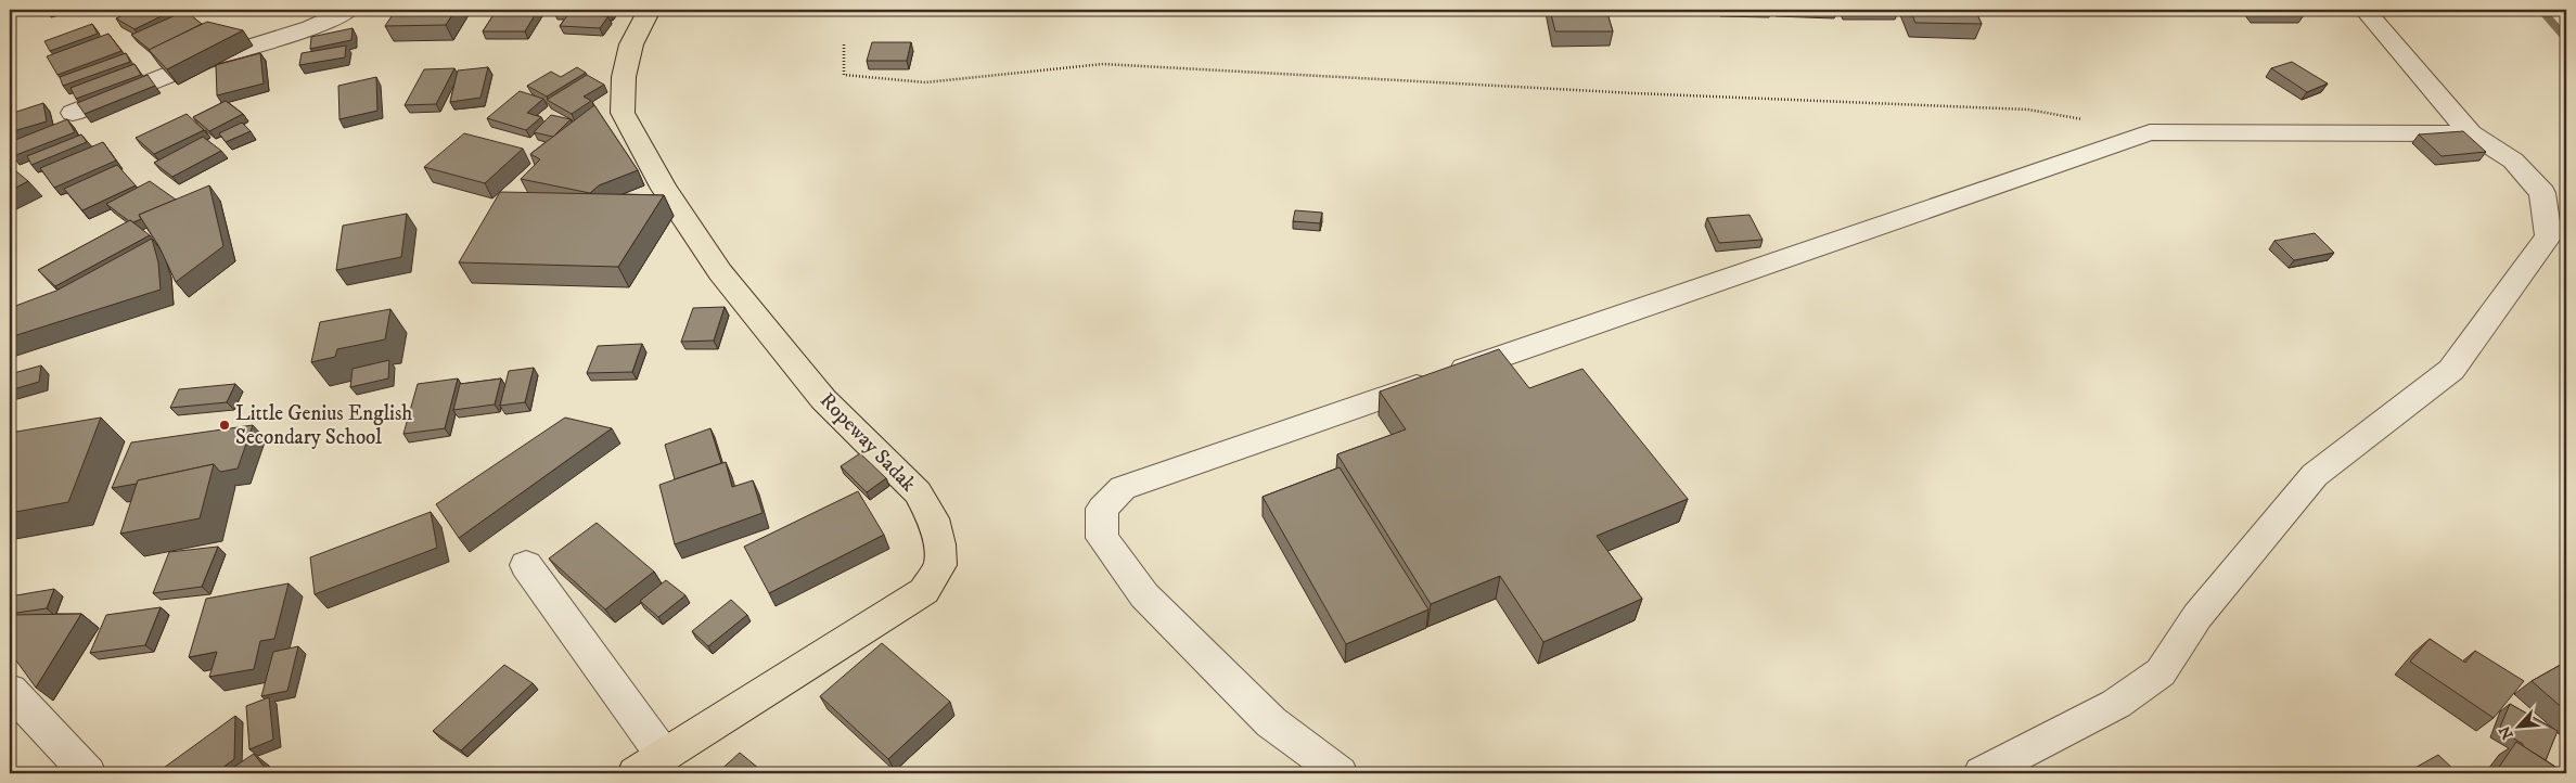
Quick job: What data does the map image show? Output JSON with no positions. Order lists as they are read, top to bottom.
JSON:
{
  "streets": {
    "main road": ["Ropeway Sadak"]
  },
  "places": ["Little Genius English Secondary School"],
  "north": "bottom left"
}
